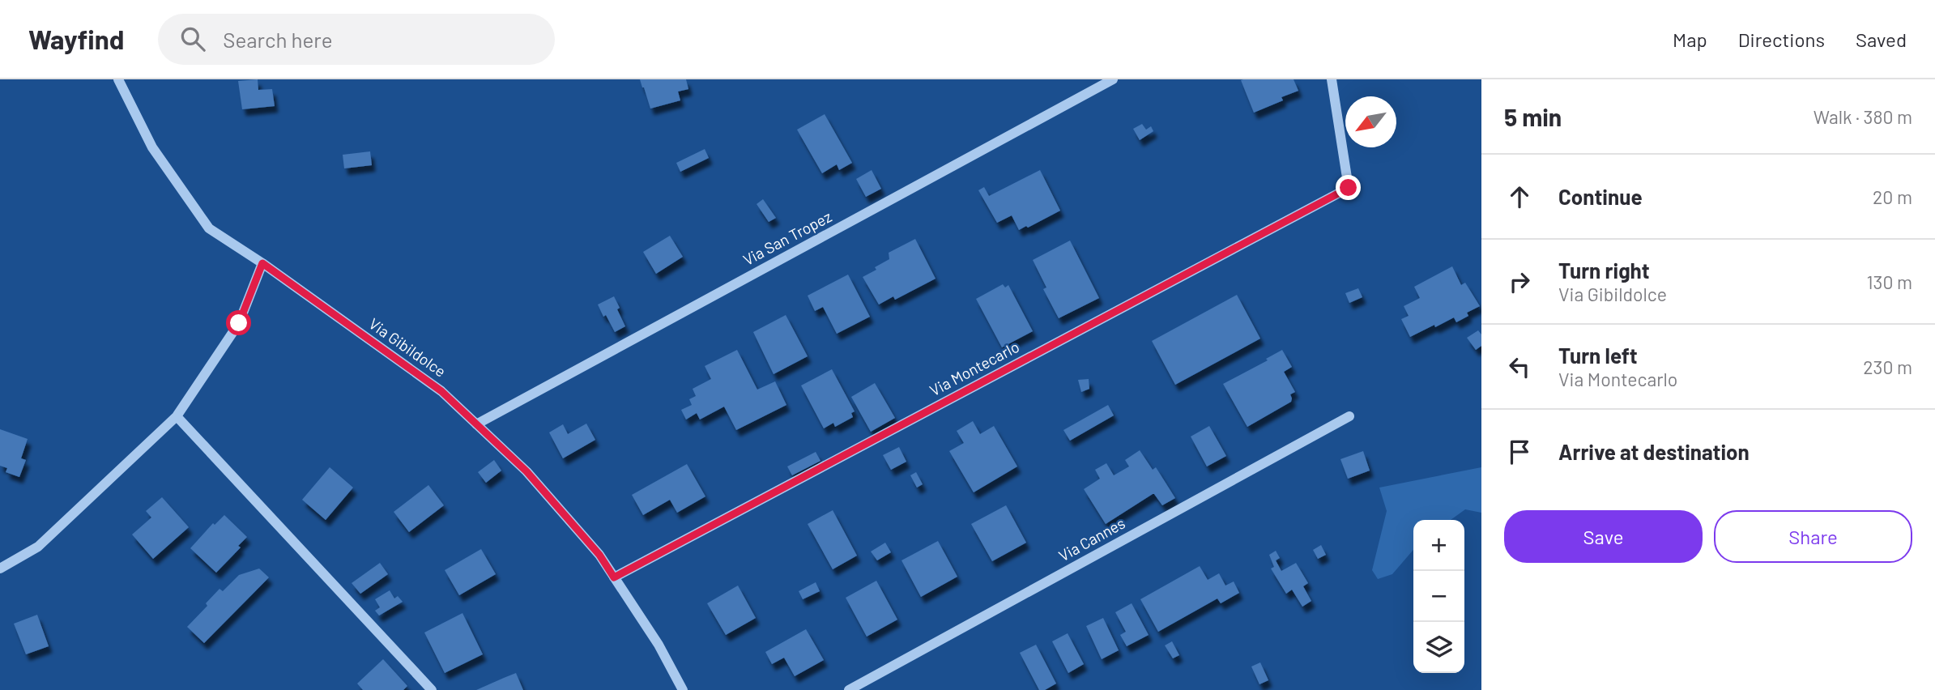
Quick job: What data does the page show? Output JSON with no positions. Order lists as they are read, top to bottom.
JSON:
{
  "streets": {
    "street": [
      "Via San Tropez",
      "Via Gibildolce",
      "Via Montecarlo",
      "Via Cannes"
    ]
  },
  "crossings": [
    ["Via San Tropez", "Via Gibildolce"],
    ["Via Gibildolce", "Via Montecarlo"]
  ],
  "north": "bottom left",
  "page": {
    "header": "Wayfind",
    "search": "Search here",
    "nav": ["Map", "Directions", "Saved"],
    "heading": ["5 min", "Walk · 380 m"],
    "list": [
      ["Continue", "20 m"],
      ["Turn right", "Via Gibildolce", "130 m"],
      ["Turn left", "Via Montecarlo", "230 m"],
      "Arrive at destination"
    ],
    "buttons": ["Save", "Share"],
    "map_buttons": ["+", "−"]
  }
}
